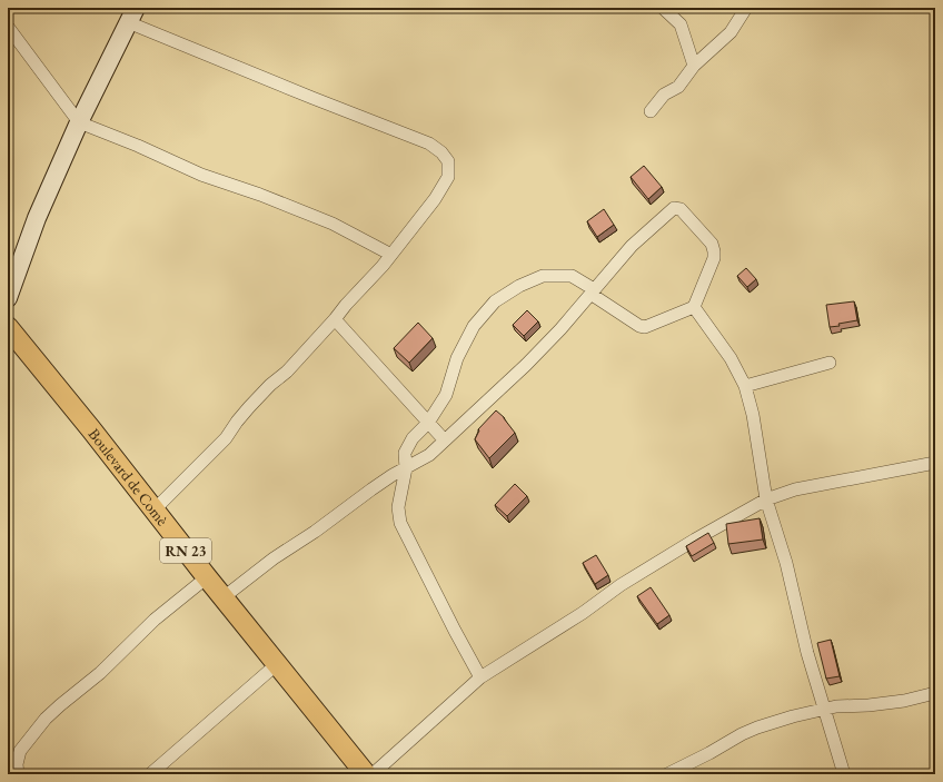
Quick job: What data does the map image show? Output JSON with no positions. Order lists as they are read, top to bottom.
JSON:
{
  "streets": {
    "main road": ["Boulevard de Comè", "RN 23"]
  }
}
